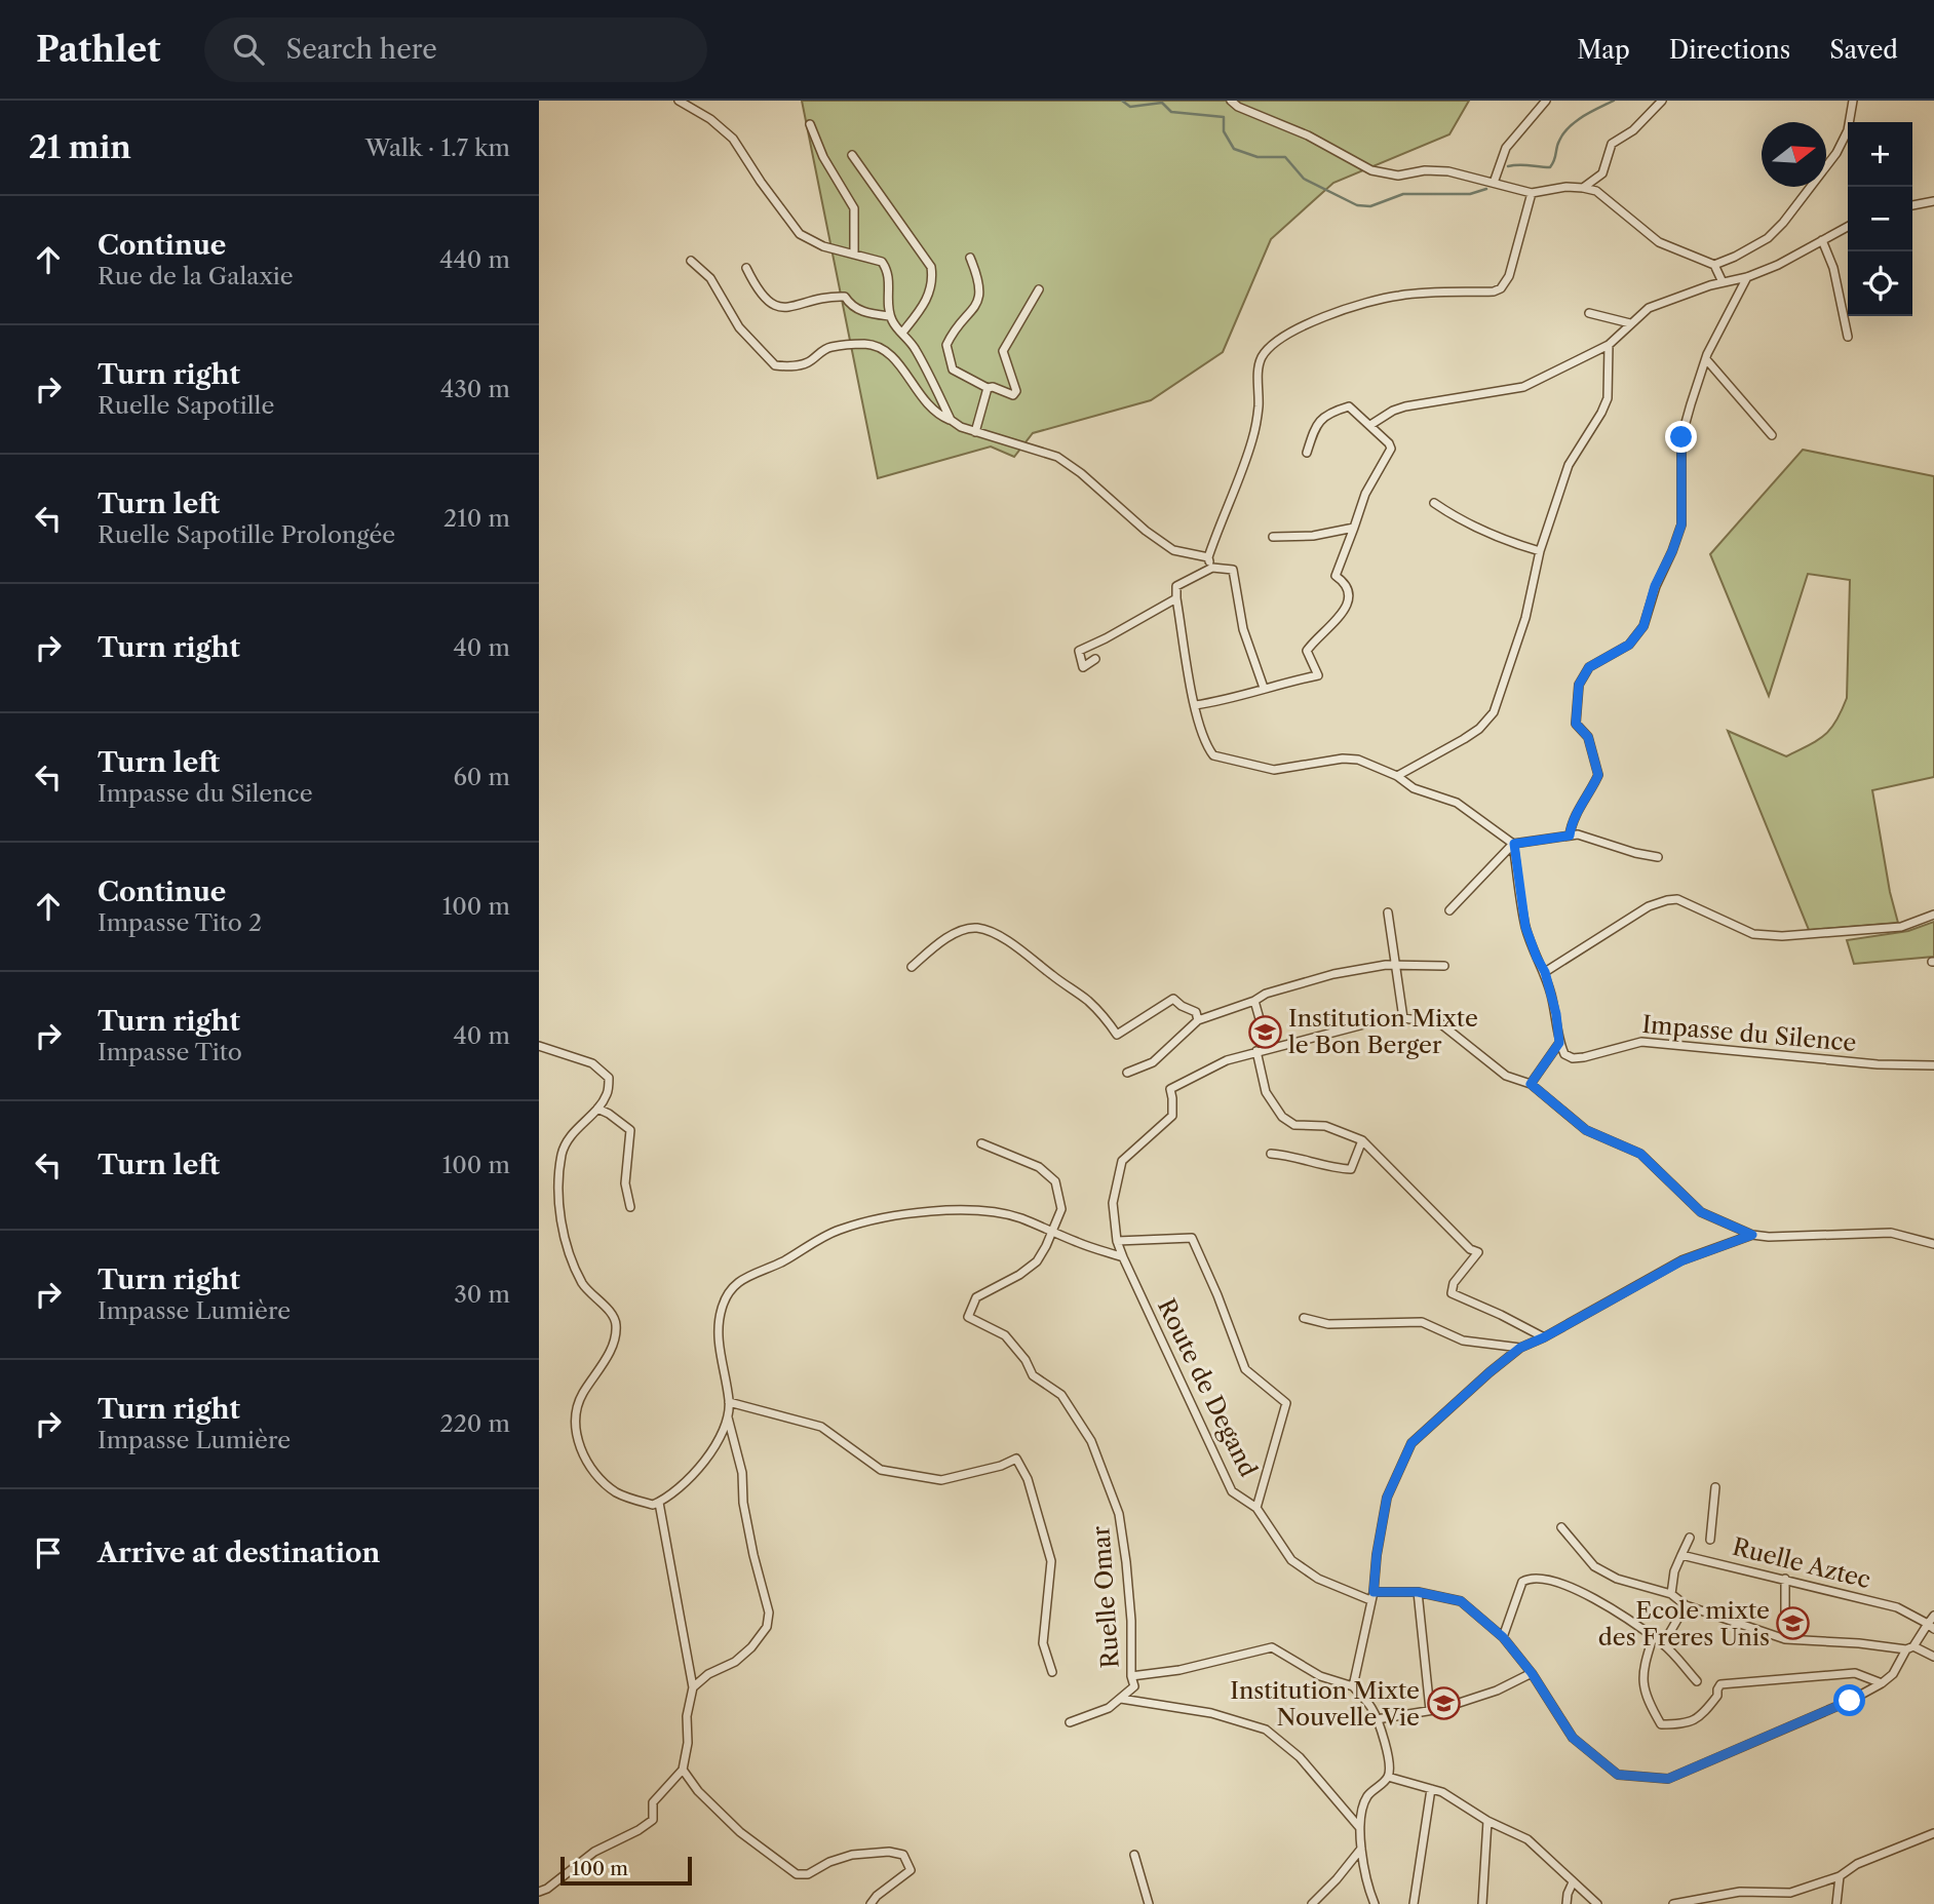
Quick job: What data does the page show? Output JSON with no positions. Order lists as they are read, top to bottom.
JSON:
{
  "streets": {
    "street": [
      "Impasse du Silence",
      "Route de Degand",
      "Ruelle Aztec",
      "Ruelle Omar"
    ]
  },
  "places": {
    "school or university": ["Institution Mixte le Bon Berger", "Ecole mixte des Freres Unis", "Institution Mixte Nouvelle Vie"]
  },
  "scale_bar": "100 m",
  "north": "right",
  "page": {
    "header": "Pathlet",
    "search": "Search here",
    "nav": ["Map", "Directions", "Saved"],
    "heading": ["21 min", "Walk · 1.7 km"],
    "map_buttons": ["+", "−"],
    "list": [
      ["Continue", "Rue de la Galaxie", "440 m"],
      ["Turn right", "Ruelle Sapotille", "430 m"],
      ["Turn left", "Ruelle Sapotille Prolongée", "210 m"],
      ["Turn right", "40 m"],
      ["Turn left", "Impasse du Silence", "60 m"],
      ["Continue", "Impasse Tito 2", "100 m"],
      ["Turn right", "Impasse Tito", "40 m"],
      ["Turn left", "100 m"],
      ["Turn right", "Impasse Lumière", "30 m"],
      ["Turn right", "Impasse Lumière", "220 m"],
      "Arrive at destination"
    ],
    "scale": "100 m"
  }
}
